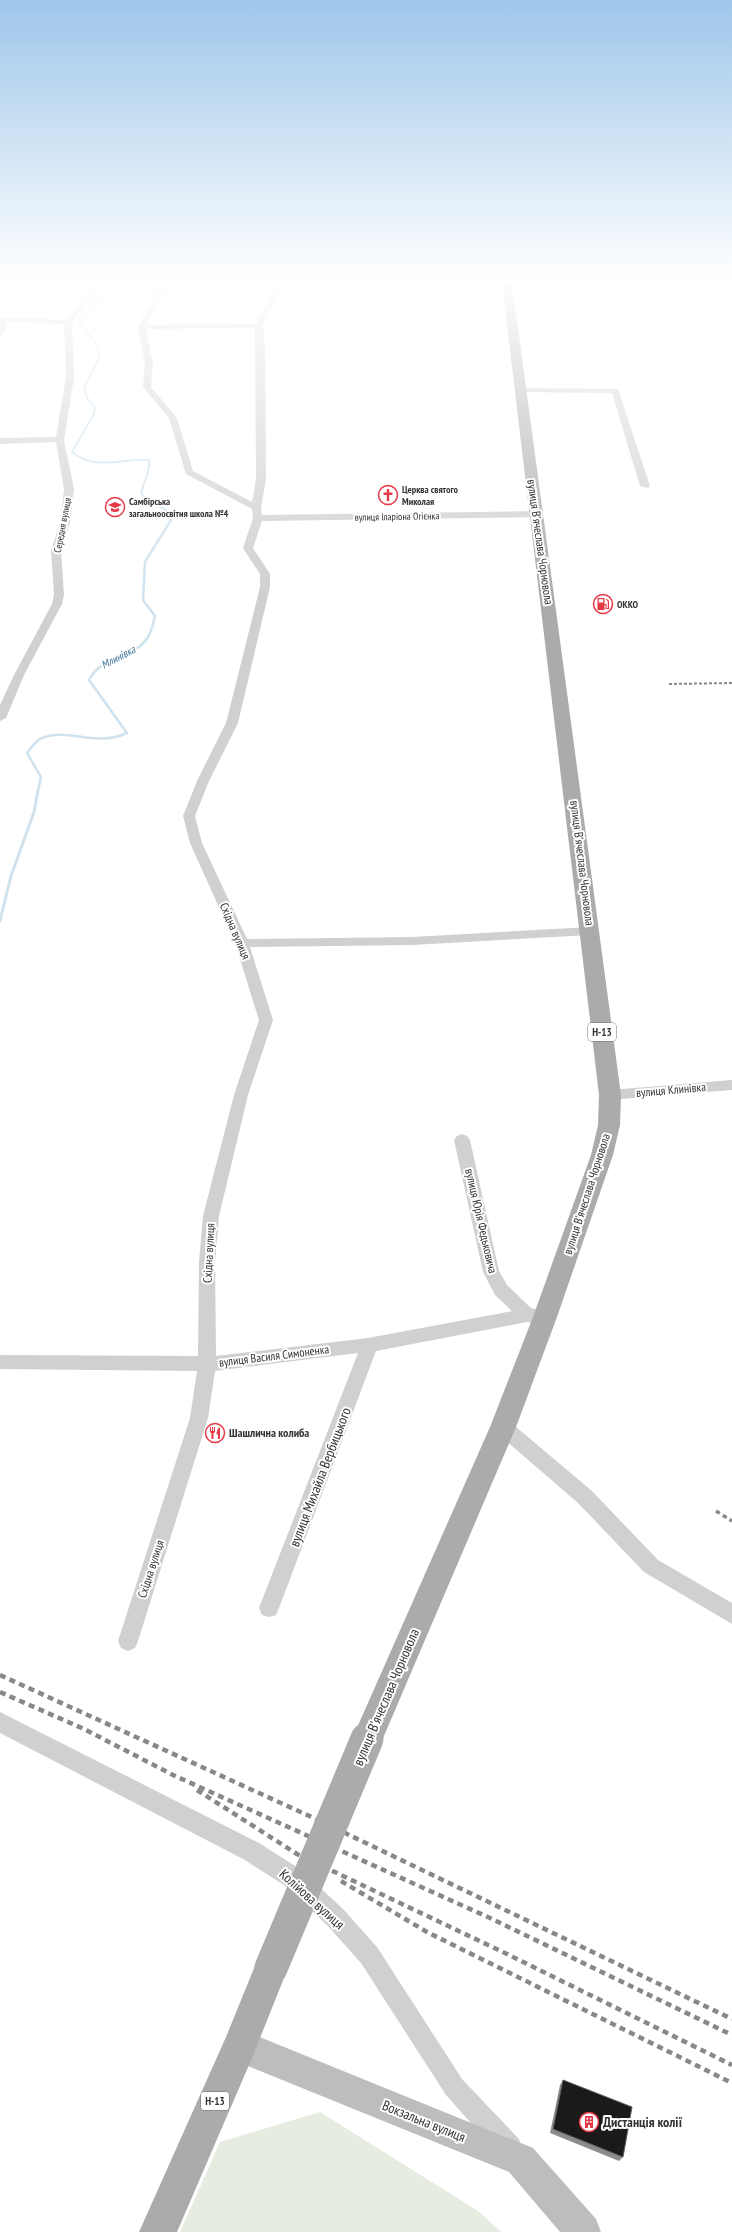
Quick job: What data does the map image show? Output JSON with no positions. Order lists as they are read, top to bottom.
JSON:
{
  "streets": {
    "main road": ["вулиця Вʼячеслава Чорновола", "Н-13", "Вокзальна вулиця"],
    "street": [
      "вулиця Іларіона Огієнка",
      "Середня вулиця",
      "Східна вулиця",
      "вулиця Клинівка",
      "вулиця Юрія Федьковича",
      "вулиця Василя Симоненка",
      "вулиця Михайла Вербицького",
      "Колійова вулиця"
    ]
  },
  "crossings": [
    ["вулиця Іларіона Огієнка", "вулиця Вʼячеслава Чорновола"],
    ["вулиця Іларіона Огієнка", "Східна вулиця"],
    ["вулиця Вʼячеслава Чорновола", "Н-13"],
    ["вулиця Вʼячеслава Чорновола", "вулиця Клинівка"],
    ["вулиця Вʼячеслава Чорновола", "вулиця Юрія Федьковича"],
    ["вулиця Вʼячеслава Чорновола", "вулиця Василя Симоненка"],
    ["вулиця Вʼячеслава Чорновола", "Вокзальна вулиця"],
    ["Східна вулиця", "вулиця Василя Симоненка"],
    ["Н-13", "Вокзальна вулиця"],
    ["вулиця Юрія Федьковича", "вулиця Василя Симоненка"],
    ["вулиця Василя Симоненка", "вулиця Михайла Вербицького"],
    ["Колійова вулиця", "Вокзальна вулиця"]
  ],
  "water": ["Млинівка"],
  "places": {
    "church": ["Церква святого Миколая"],
    "school or university": ["Самбірська загальноосвітня школа №4"],
    "fuel station": ["OKKO"],
    "restaurant": ["Шашлична колиба"],
    "building": ["Дистанція колії"]
  }
}
